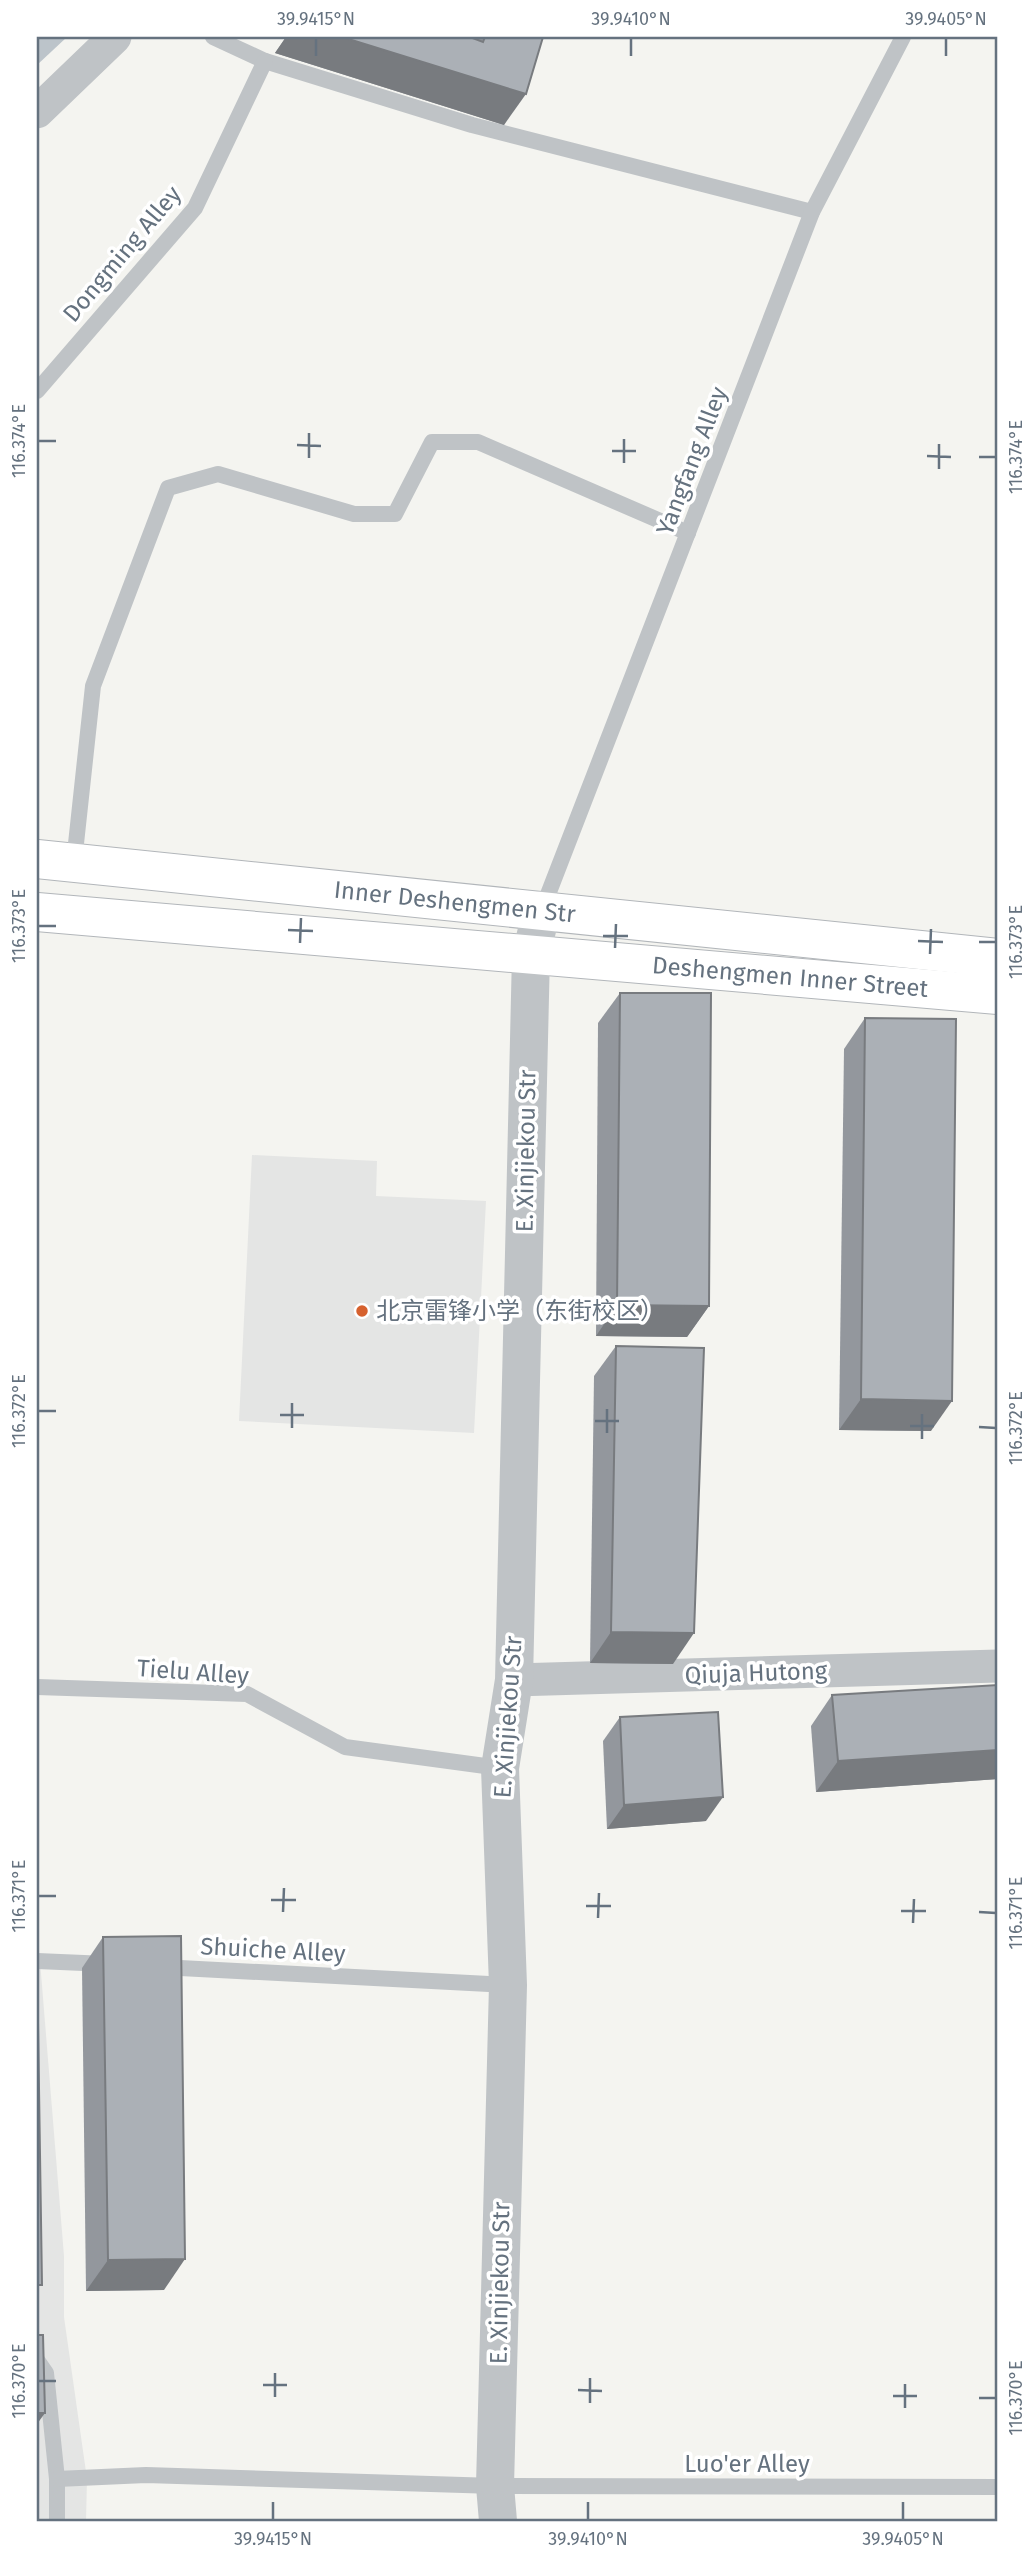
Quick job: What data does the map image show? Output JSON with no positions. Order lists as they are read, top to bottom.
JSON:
{
  "streets": {
    "main road": ["Inner Deshengmen Str", "Deshengmen Inner Street"],
    "street": ["E. Xinjiekou Str", "Qiuja Hutong"],
    "lane": [
      "Dongming Alley",
      "Yangfang Alley",
      "Tielu Alley",
      "Shuiche Alley",
      "Luo'er Alley"
    ]
  },
  "crossings": [
    ["Yangfang Alley", "Inner Deshengmen Str"],
    ["Yangfang Alley", "E. Xinjiekou Str"],
    ["Inner Deshengmen Str", "E. Xinjiekou Str"],
    ["Deshengmen Inner Street", "E. Xinjiekou Str"],
    ["E. Xinjiekou Str", "Tielu Alley"],
    ["E. Xinjiekou Str", "Qiuja Hutong"],
    ["E. Xinjiekou Str", "Shuiche Alley"],
    ["E. Xinjiekou Str", "Luo'er Alley"]
  ],
  "places": ["北京雷锋小学（东街校区）"],
  "coordinates": [
    "39.9415°N",
    "39.9410°N",
    "39.9405°N",
    "116.374°E",
    "116.373°E",
    "116.372°E",
    "116.371°E",
    "116.370°E"
  ]
}
